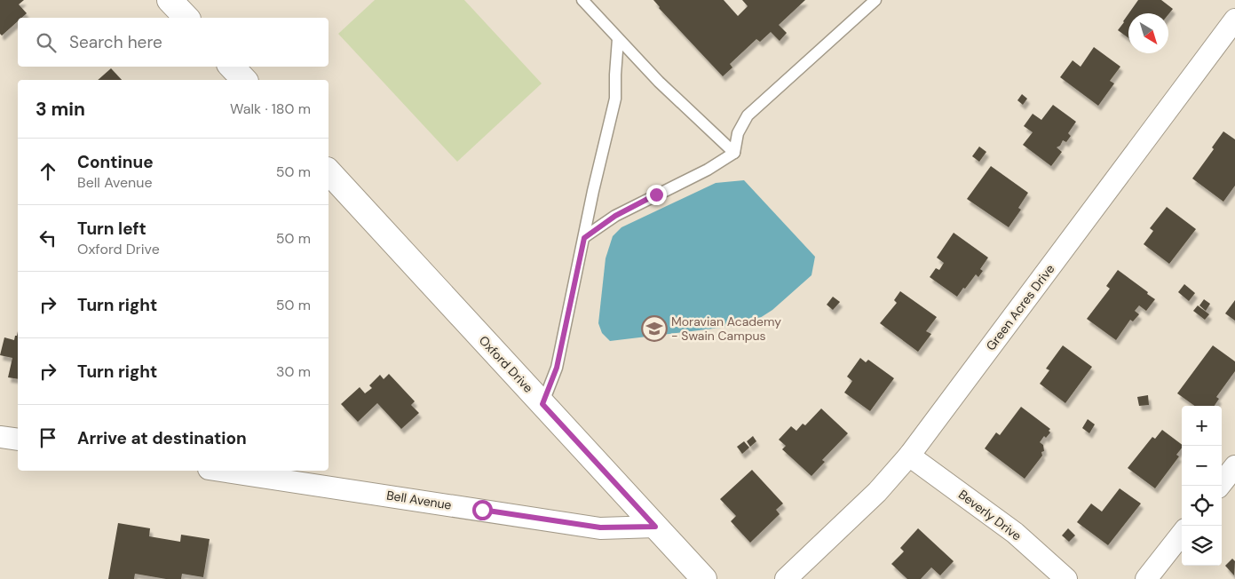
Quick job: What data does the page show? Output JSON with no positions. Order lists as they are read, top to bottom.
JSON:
{
  "streets": {
    "main road": ["Oxford Drive"],
    "street": ["Green Acres Drive", "Bell Avenue", "Beverly Drive"]
  },
  "crossings": [
    ["Green Acres Drive", "Beverly Drive"],
    ["Oxford Drive", "Bell Avenue"]
  ],
  "places": {
    "school or university": ["Moravian Academy - Swain Campus"]
  },
  "north": "bottom right",
  "page": {
    "search": "Search here",
    "heading": ["3 min", "Walk · 180 m"],
    "list": [
      ["Continue", "Bell Avenue", "50 m"],
      ["Turn left", "Oxford Drive", "50 m"],
      ["Turn right", "50 m"],
      ["Turn right", "30 m"],
      "Arrive at destination"
    ],
    "map_buttons": ["+", "−"]
  }
}
